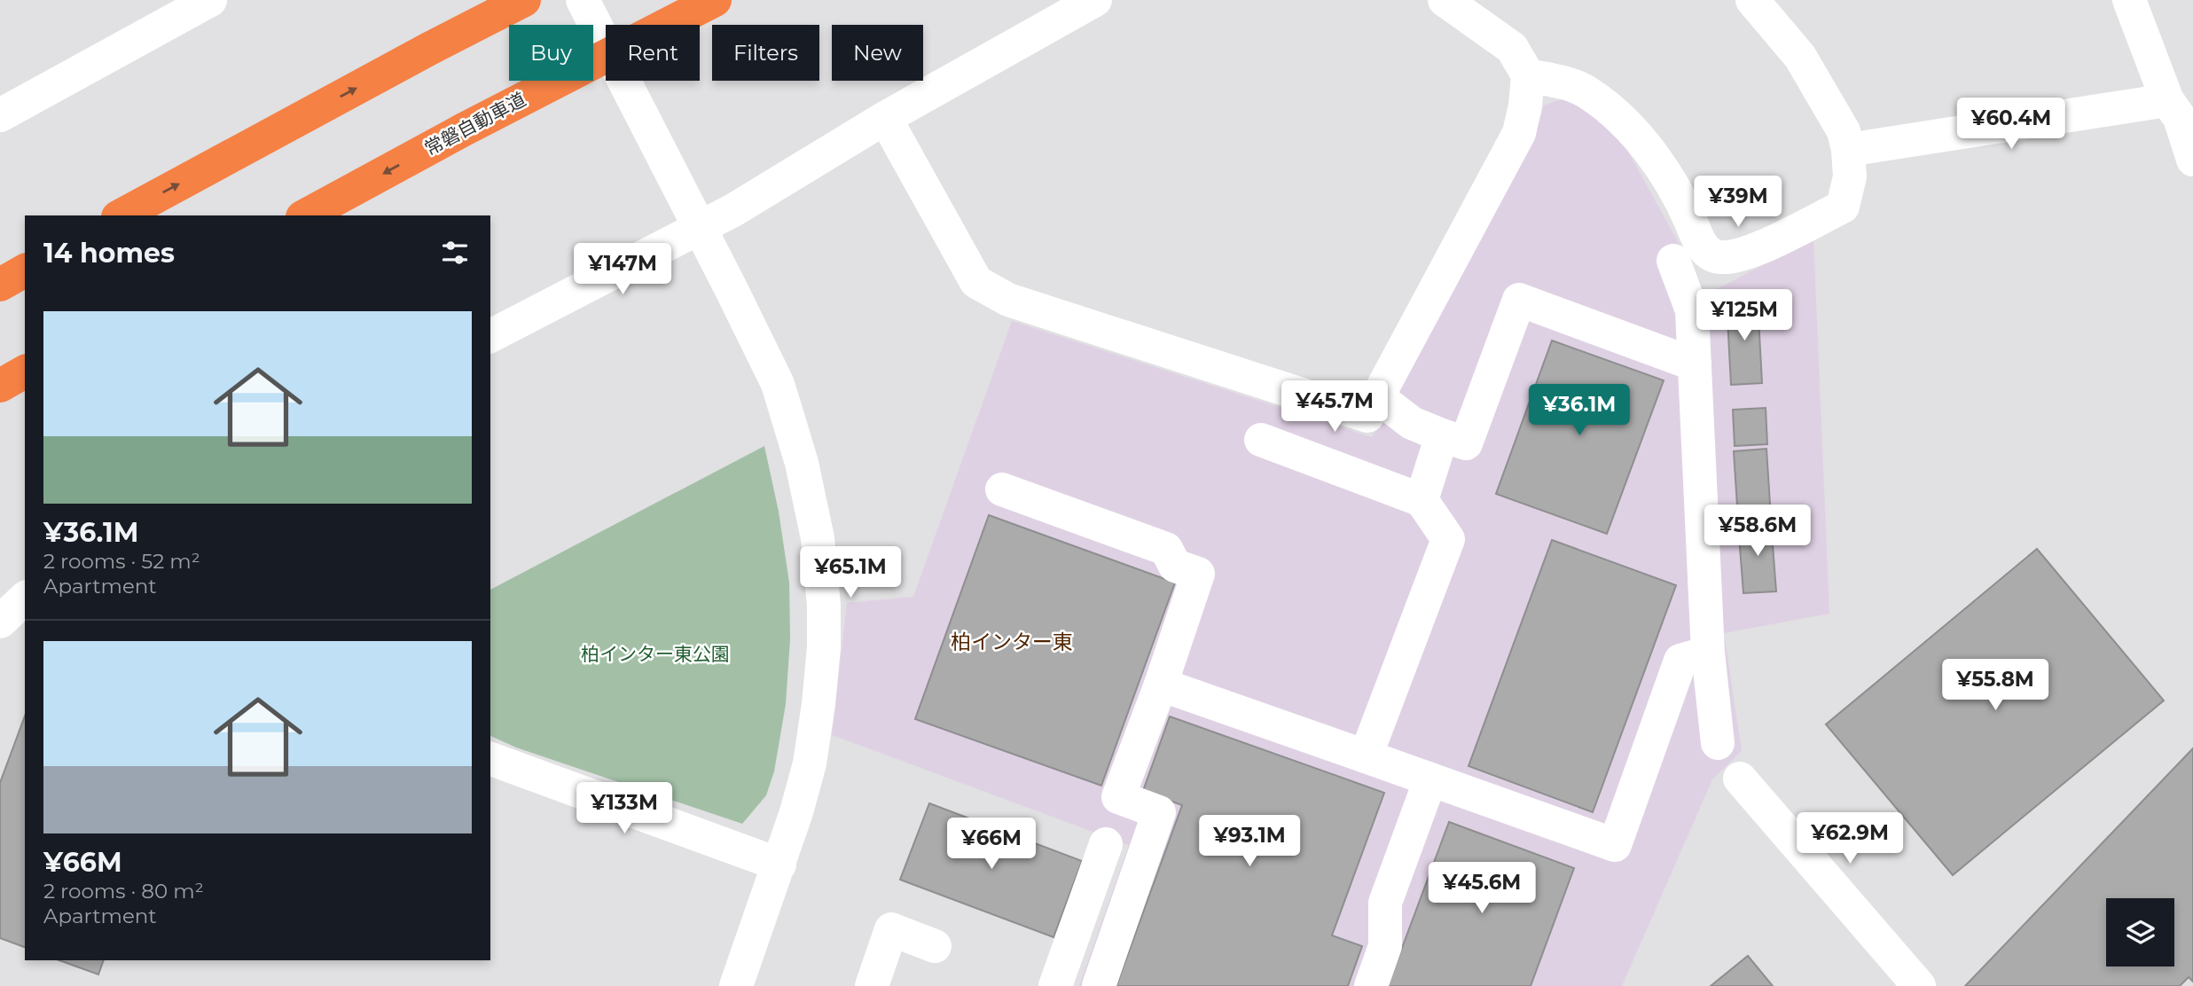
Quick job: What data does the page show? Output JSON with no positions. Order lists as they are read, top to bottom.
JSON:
{
  "streets": {
    "highway": ["常磐自動車道"]
  },
  "districts": ["柏インター東"],
  "parks": ["柏インター東公園"],
  "page": {
    "chip": [
      "Buy",
      "Rent",
      "Filters",
      "New"
    ],
    "price": [
      "¥60.4M",
      "¥39M",
      "¥147M",
      "¥125M",
      "¥45.7M",
      "¥36.1M",
      "¥58.6M",
      "¥65.1M",
      "¥55.8M",
      "¥133M",
      "¥62.9M",
      "¥93.1M",
      "¥66M",
      "¥45.6M"
    ],
    "heading": "14 homes",
    "list": [
      {
        "name": "¥36.1M",
        "note": "2 rooms · 52 m² · Apartment"
      },
      {
        "name": "¥66M",
        "note": "2 rooms · 80 m² · Apartment"
      }
    ]
  }
}
